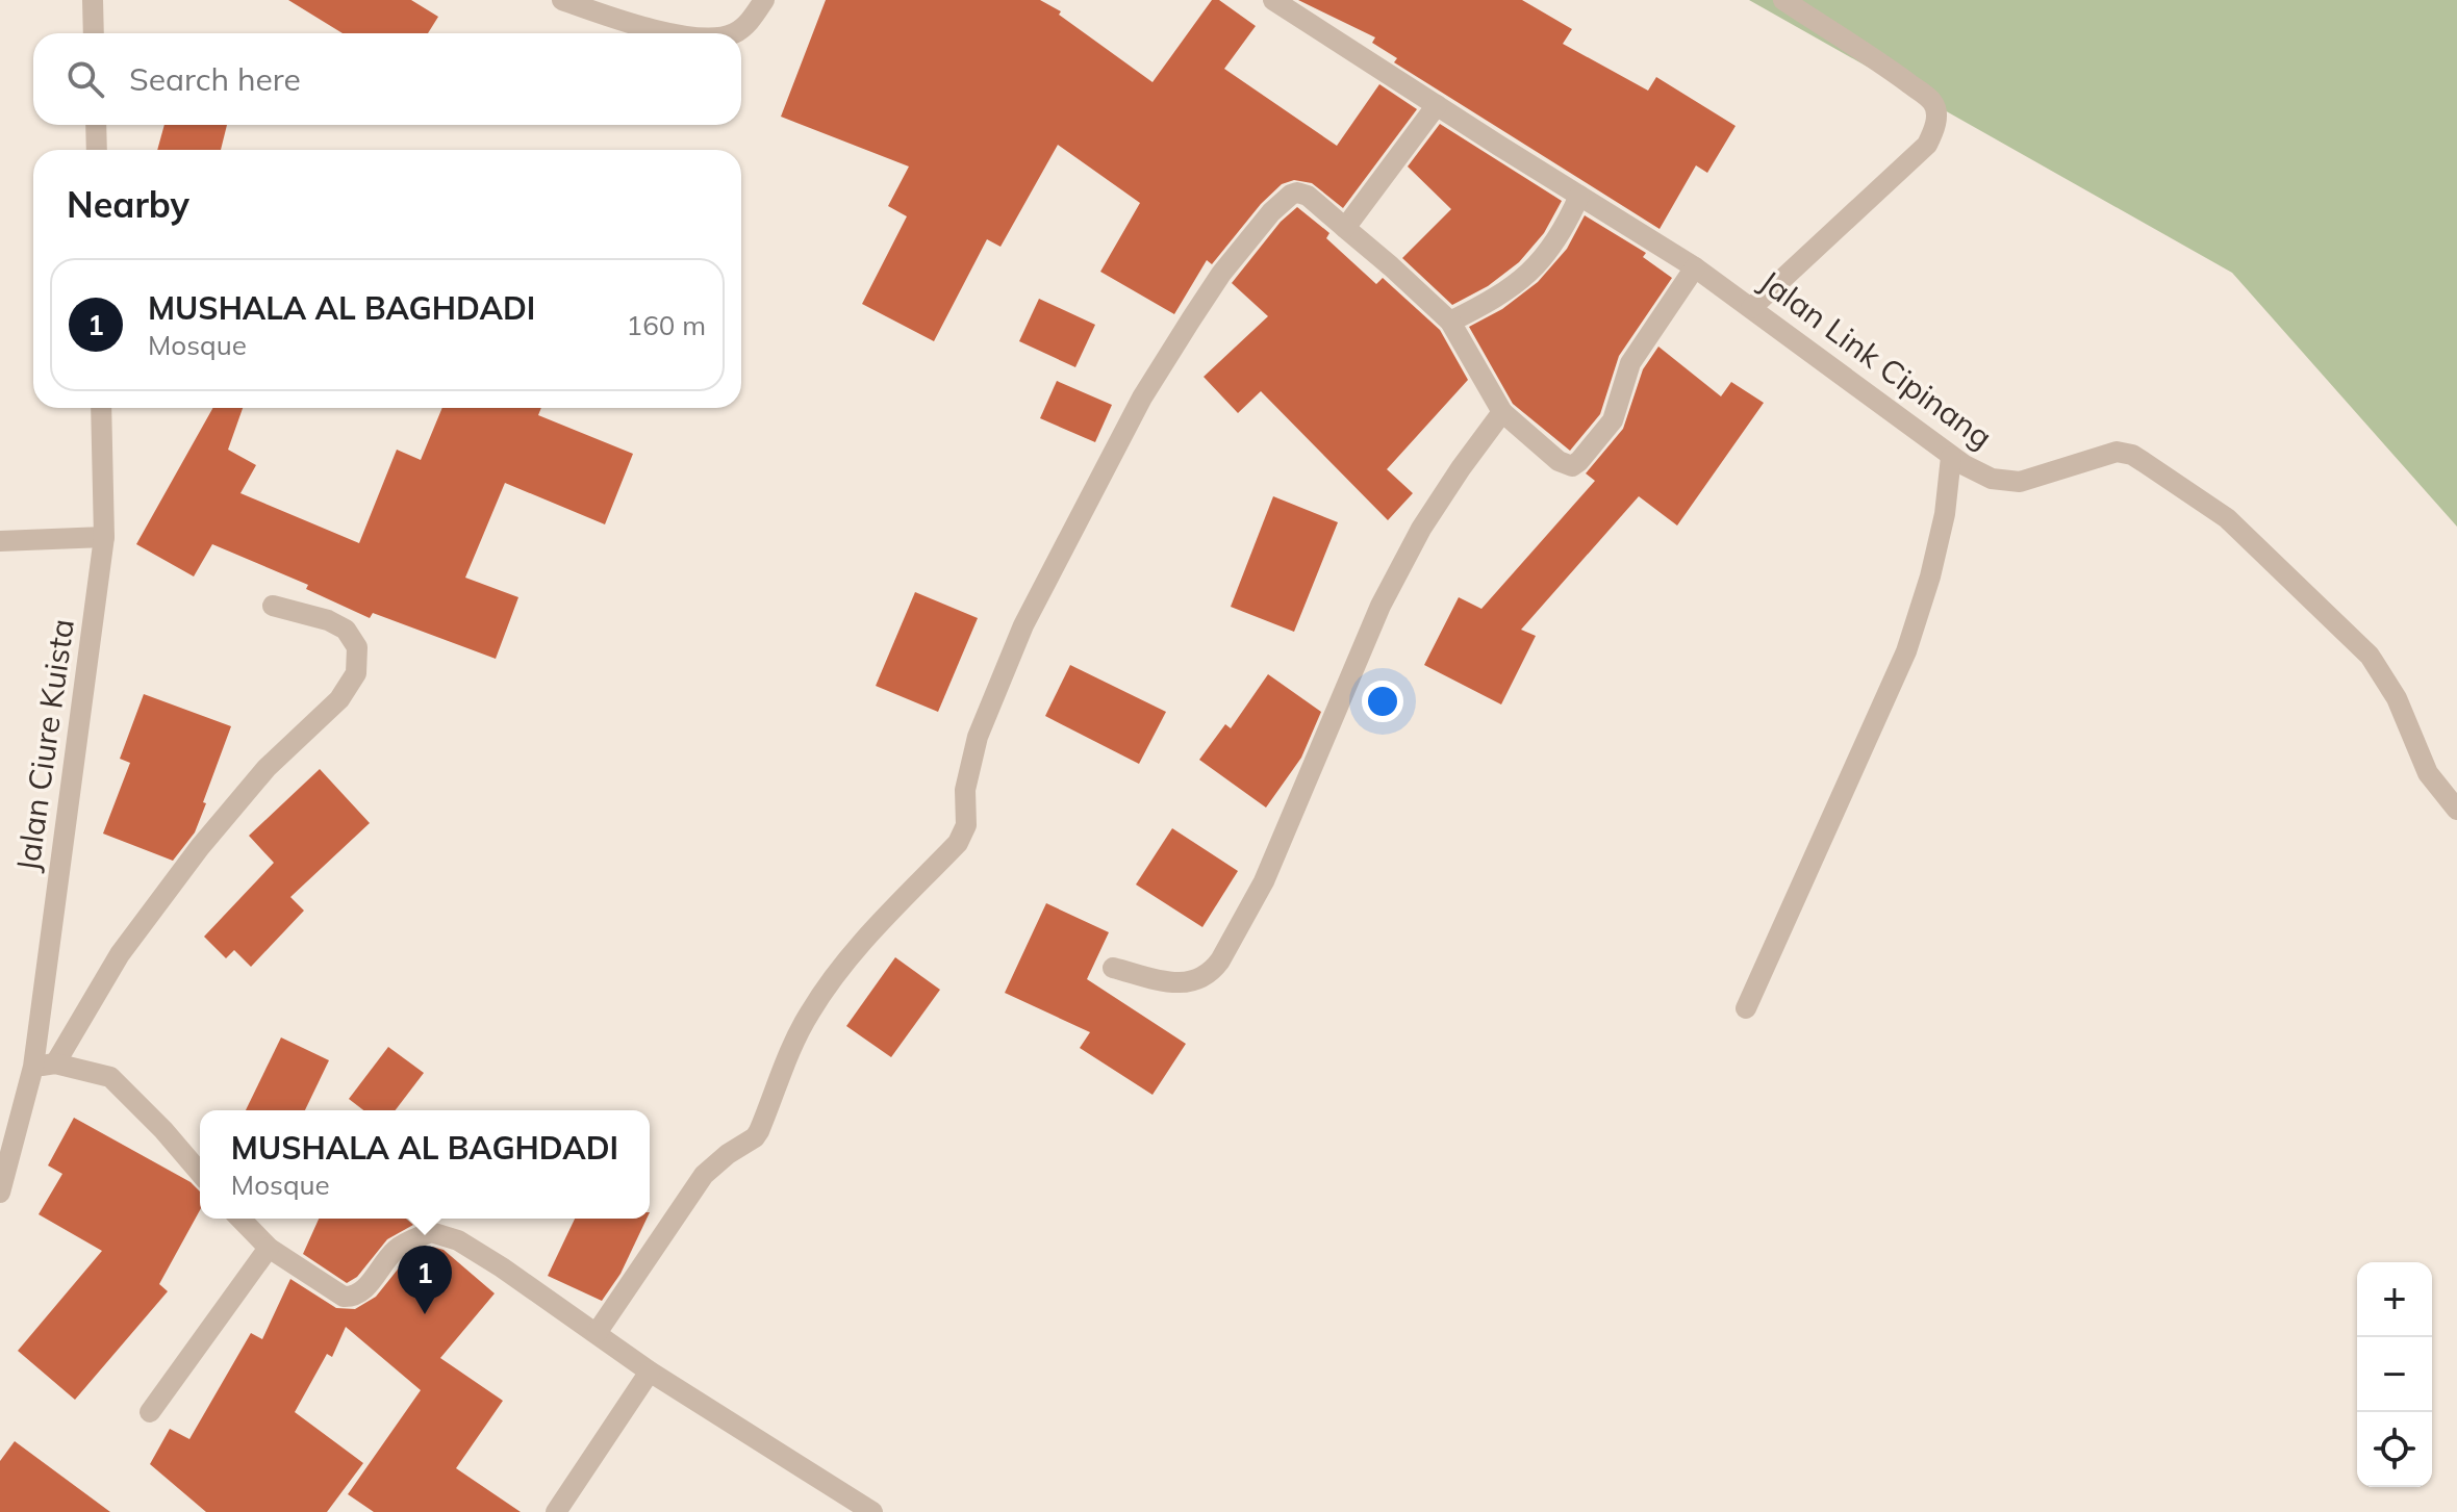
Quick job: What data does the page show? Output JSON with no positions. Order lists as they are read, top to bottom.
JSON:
{
  "streets": {
    "street": ["Jalan Link Cipinang", "Jalan Ciure Kuista"]
  },
  "page": {
    "search": "Search here",
    "heading": "Nearby",
    "list": [
      {
        "mark": "1",
        "name": "MUSHALA AL BAGHDADI",
        "note": "Mosque",
        "value": "160 m"
      }
    ],
    "popup": ["MUSHALA AL BAGHDADI", "Mosque"],
    "pins": "1",
    "map_buttons": ["+", "−"]
  }
}
